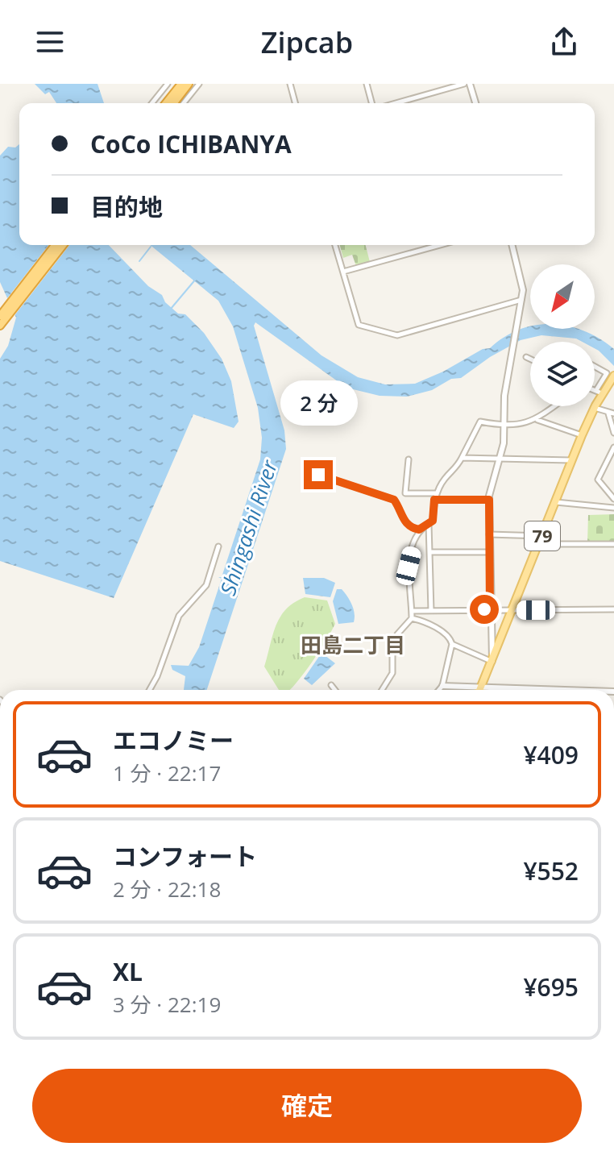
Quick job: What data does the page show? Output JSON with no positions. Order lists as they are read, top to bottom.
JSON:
{
  "streets": {
    "main road": ["79"]
  },
  "districts": ["田島二丁目"],
  "water": ["Shingashi River"],
  "north": "bottom left",
  "page": {
    "header": "Zipcab",
    "banner": ["CoCo ICHIBANYA", "目的地"],
    "bubble": "2 分",
    "list": [
      {
        "name": "エコノミー",
        "note": "1 分 · 22:17",
        "value": "¥409"
      },
      {
        "name": "コンフォート",
        "note": "2 分 · 22:18",
        "value": "¥552"
      },
      {
        "name": "XL",
        "note": "3 分 · 22:19",
        "value": "¥695"
      }
    ],
    "buttons": "確定"
  }
}
